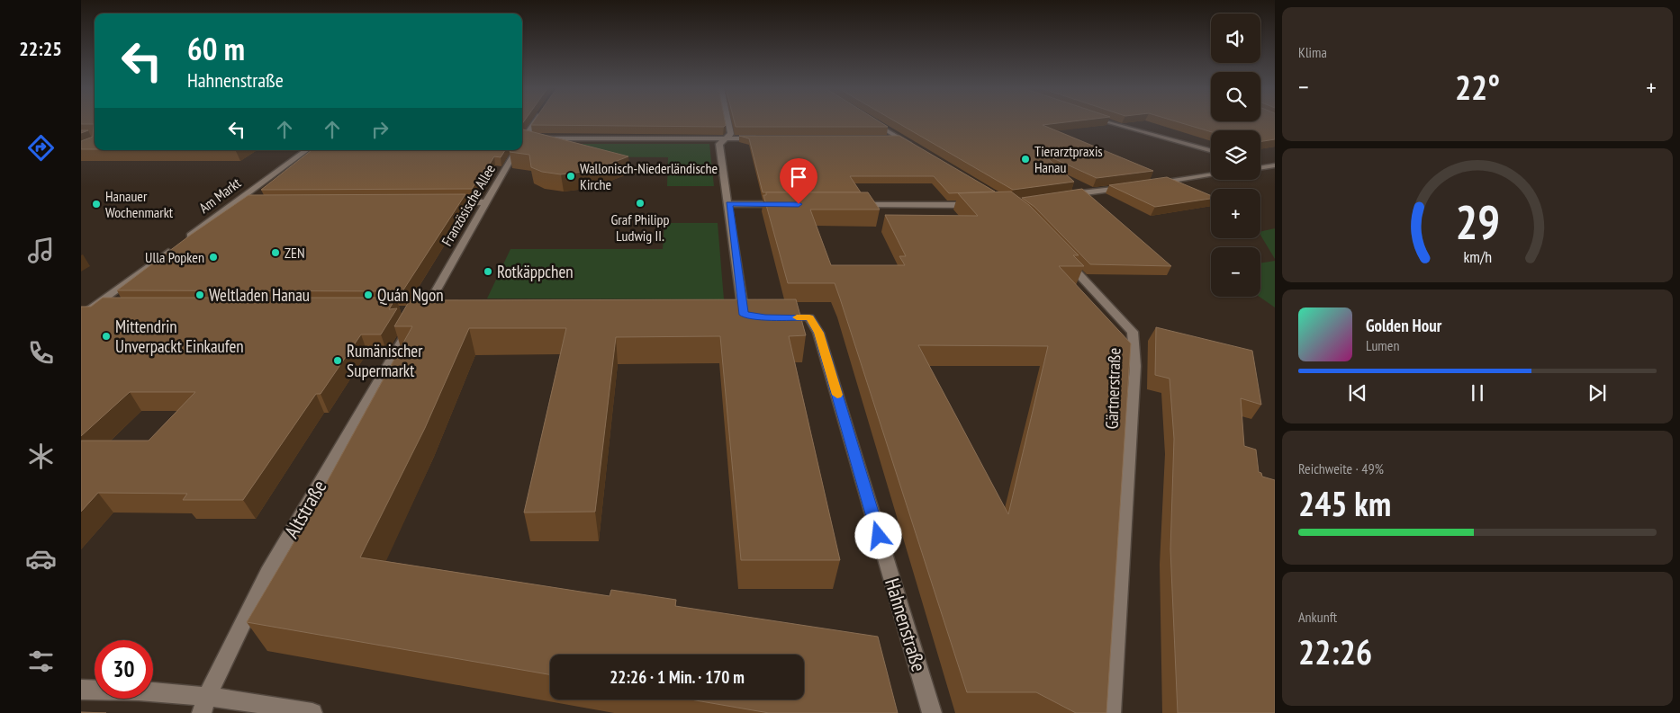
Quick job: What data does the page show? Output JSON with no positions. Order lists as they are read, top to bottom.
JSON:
{
  "streets": {
    "street": [
      "Am Markt",
      "Französische Allee",
      "Gärtnerstraße",
      "Altstraße",
      "Hahnenstraße"
    ]
  },
  "crossings": [
    ["Französische Allee", "Altstraße"]
  ],
  "places": [
    "Tierarztpraxis Hanau",
    "Wallonisch-Niederländische Kirche",
    "Graf Philipp Ludwig II.",
    "Hanauer Wochenmarkt",
    "ZEN",
    "Ulla Popken",
    "Rotkäppchen",
    "Weltladen Hanau",
    "Quán Ngon",
    "Mittendrin Unverpackt Einkaufen",
    "Rumänischer Supermarkt"
  ],
  "page": {
    "tabs": "22:25",
    "tile": [
      "Klima",
      ["Reichweite · 49%", "245 km"],
      ["Ankunft", "22:26"]
    ],
    "map_buttons": ["+", "−"],
    "turn": ["60 m", "Hahnenstraße"],
    "heat": ["−", "22°", "+"],
    "song": ["Golden Hour", "Lumen"],
    "limit": "30",
    "trip": "22:26 · 1 Min. · 170 m",
    "gauge": ["29", "km/h"]
  }
}
